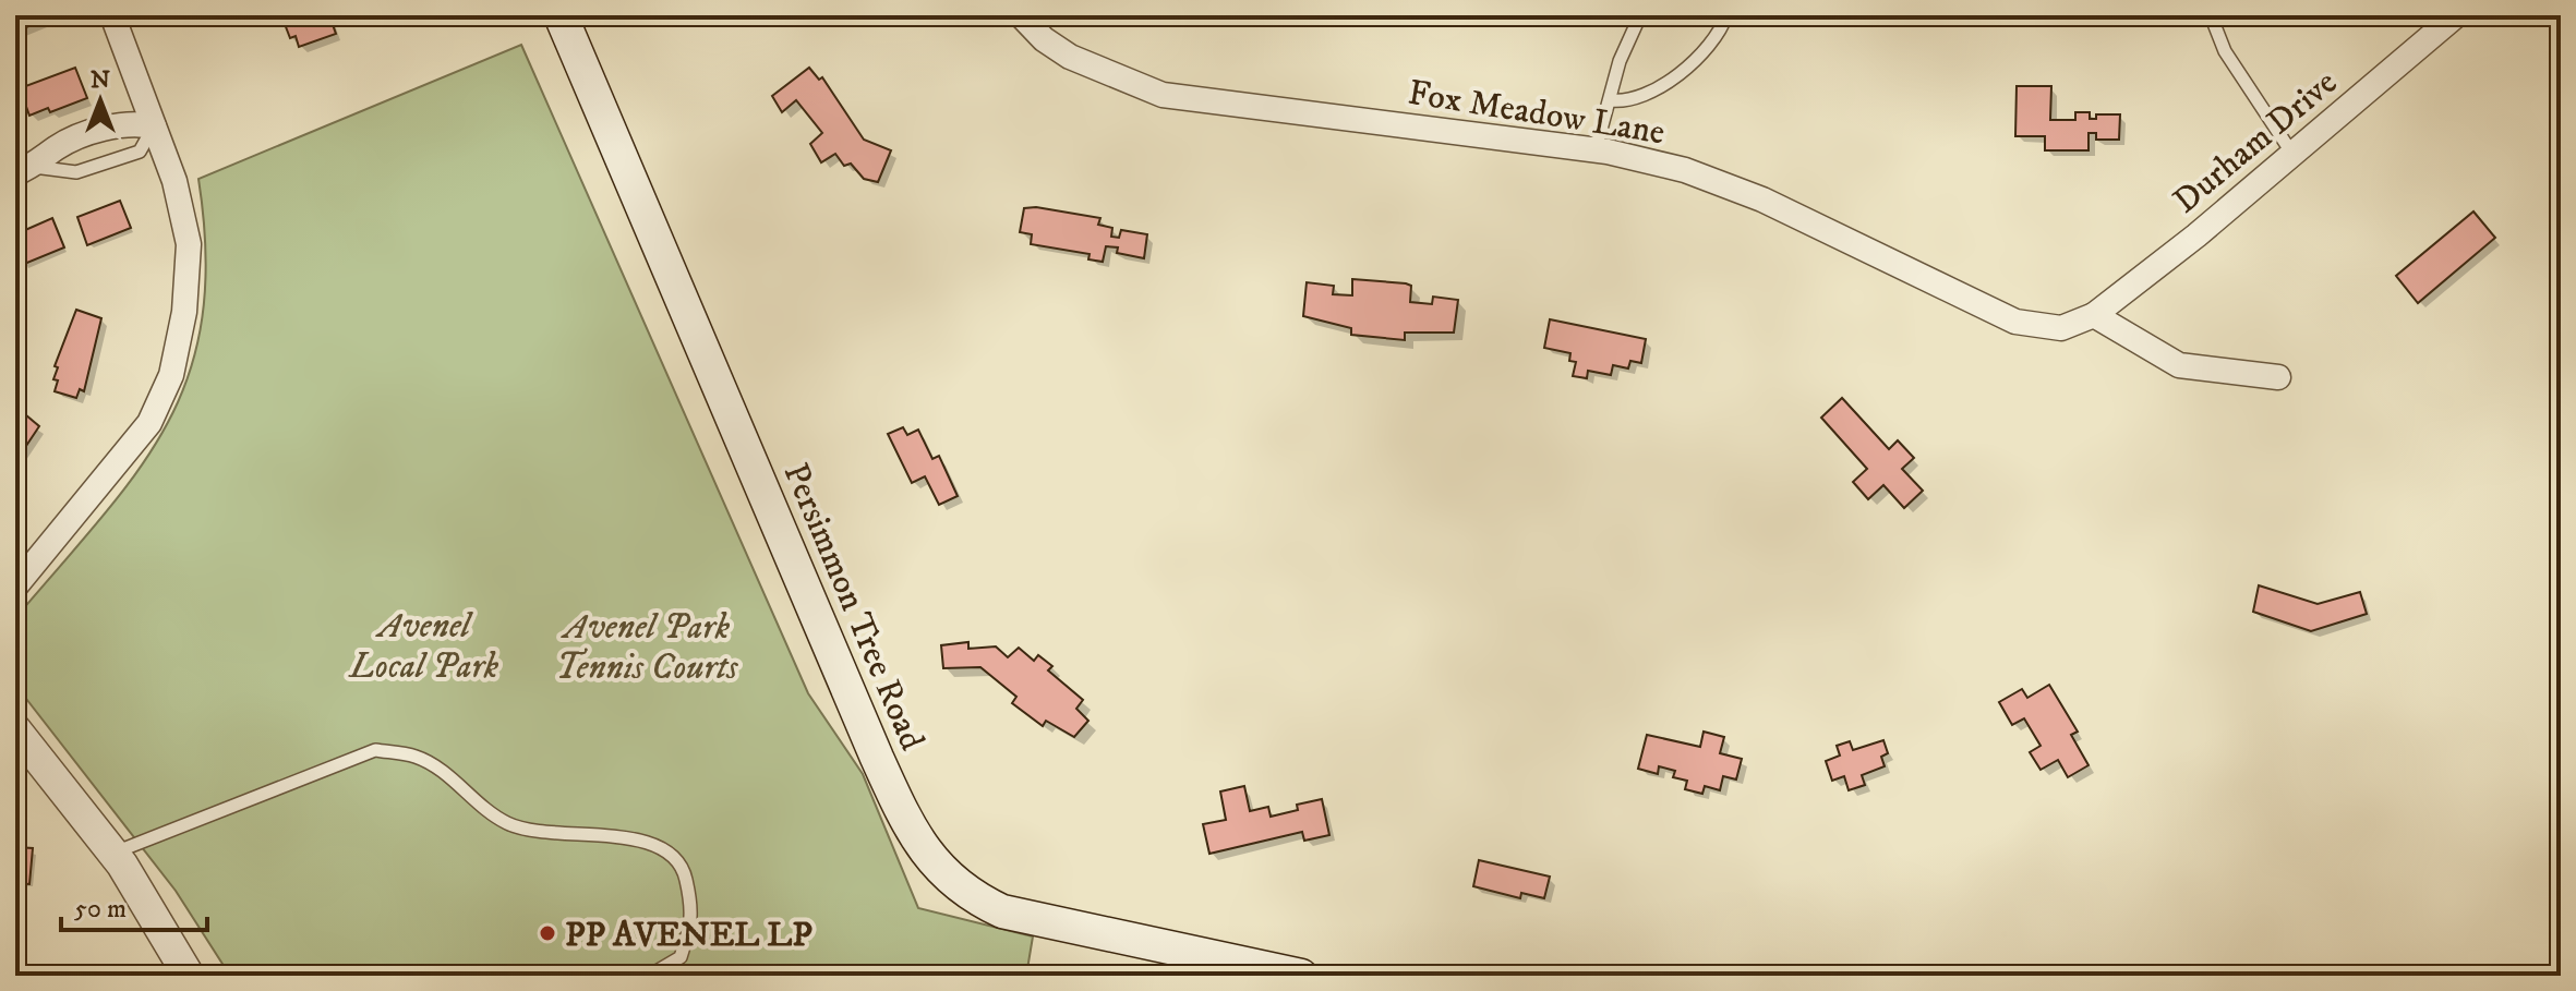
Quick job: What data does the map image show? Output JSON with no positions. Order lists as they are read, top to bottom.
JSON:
{
  "streets": {
    "main road": ["Persimmon Tree Road"],
    "street": ["Fox Meadow Lane", "Durham Drive"]
  },
  "crossings": [
    ["Fox Meadow Lane", "Durham Drive"]
  ],
  "parks": ["Avenel Local Park", "Avenel Park Tennis Courts"],
  "places": ["PP AVENEL LP"],
  "scale_bar": "50 m",
  "north": "top"
}
